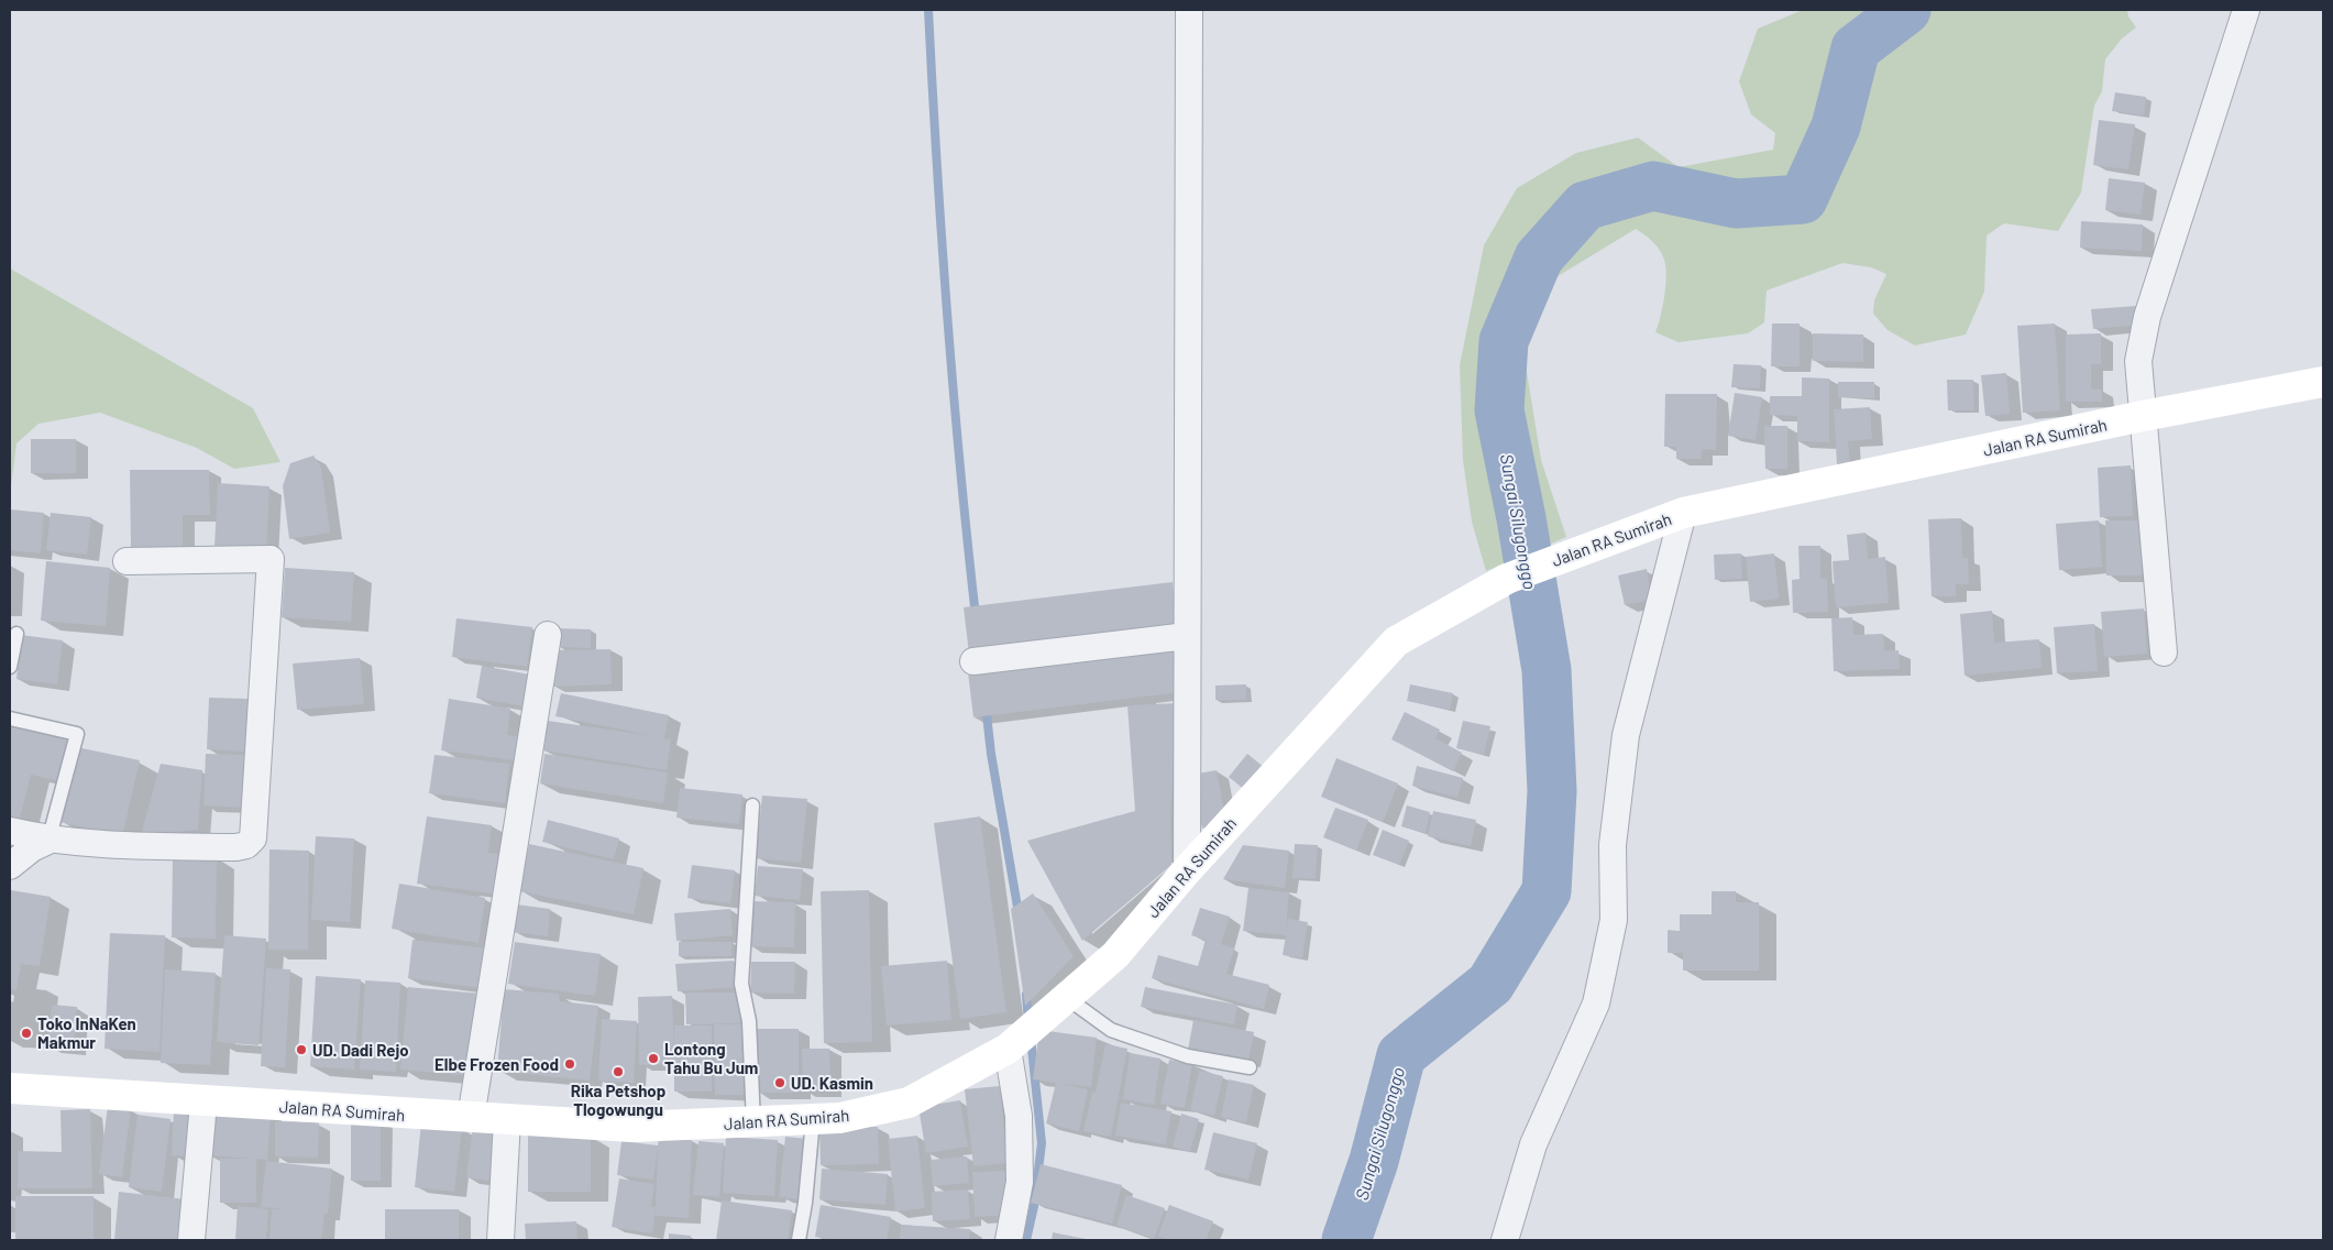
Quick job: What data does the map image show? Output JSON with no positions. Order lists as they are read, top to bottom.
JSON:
{
  "streets": {
    "main road": ["Jalan RA Sumirah"]
  },
  "water": ["Sungai Silugonggo"],
  "places": [
    "Toko InNaKen Makmur",
    "UD. Dadi Rejo",
    "Lontong Tahu Bu Jum",
    "Elbe Frozen Food",
    "Rika Petshop Tlogowungu",
    "UD. Kasmin"
  ]
}
